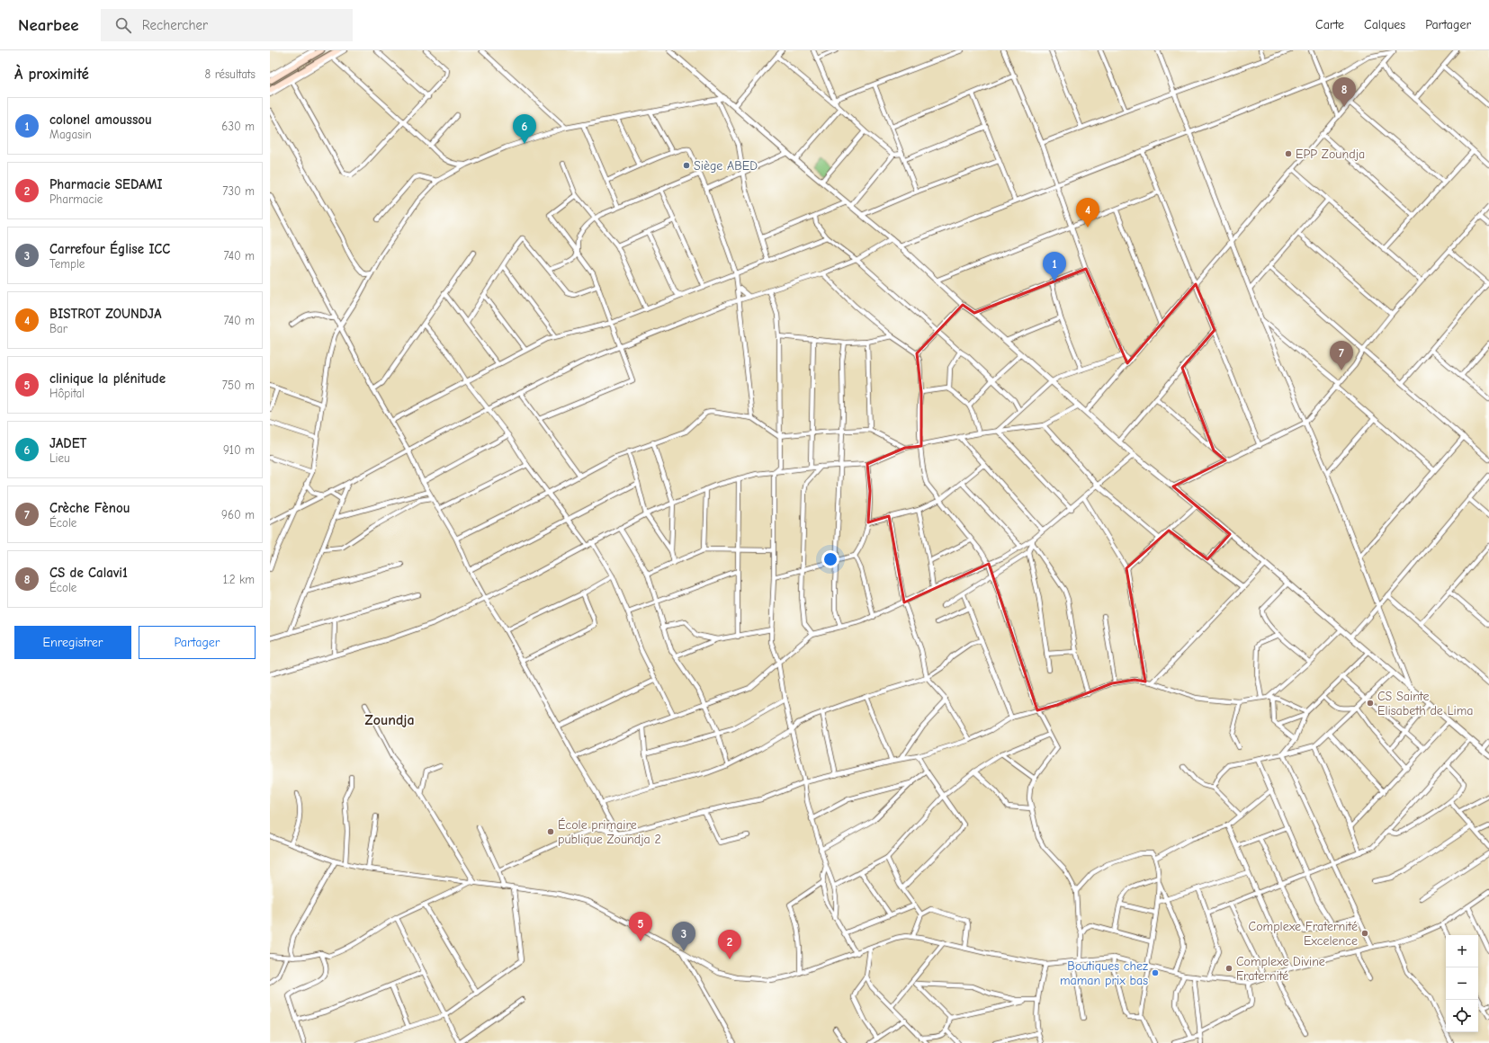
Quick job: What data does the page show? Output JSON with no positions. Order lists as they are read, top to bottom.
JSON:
{
  "districts": ["Zoundja"],
  "places": [
    "EPP Zoundja",
    "Siège ABED",
    "CS Sainte Elisabeth de Lima",
    "École primaire publique Zoundja 2",
    "Complexe Fraternité Excelence",
    "Complexe Divine Fraternité",
    "Boutiques chez maman prix bas"
  ],
  "page": {
    "header": "Nearbee",
    "search": "Rechercher",
    "nav": ["Carte", "Calques", "Partager"],
    "heading": ["À proximité", "8 résultats"],
    "pins": [
      "8",
      "6",
      "4",
      "1",
      "7",
      "5",
      "3",
      "2"
    ],
    "list": [
      {
        "mark": "1",
        "name": "colonel amoussou",
        "note": "Magasin",
        "value": "630 m"
      },
      {
        "mark": "2",
        "name": "Pharmacie SEDAMI",
        "note": "Pharmacie",
        "value": "730 m"
      },
      {
        "mark": "3",
        "name": "Carrefour Église ICC",
        "note": "Temple",
        "value": "740 m"
      },
      {
        "mark": "4",
        "name": "BISTROT ZOUNDJA",
        "note": "Bar",
        "value": "740 m"
      },
      {
        "mark": "5",
        "name": "clinique la plénitude",
        "note": "Hôpital",
        "value": "750 m"
      },
      {
        "mark": "6",
        "name": "JADET",
        "note": "Lieu",
        "value": "910 m"
      },
      {
        "mark": "7",
        "name": "Crèche Fènou",
        "note": "École",
        "value": "960 m"
      },
      {
        "mark": "8",
        "name": "CS de Calavi1",
        "note": "École",
        "value": "1.2 km"
      }
    ],
    "buttons": ["Enregistrer", "Partager"],
    "map_buttons": ["+", "−"]
  }
}
